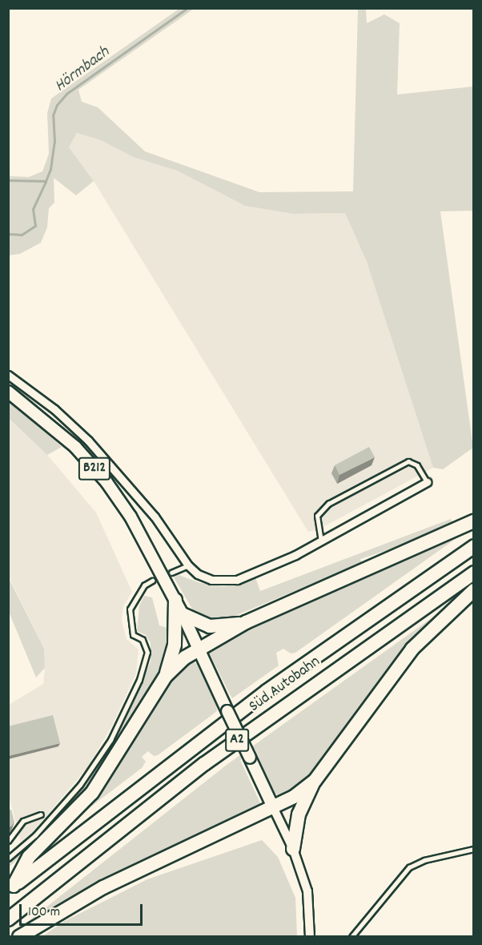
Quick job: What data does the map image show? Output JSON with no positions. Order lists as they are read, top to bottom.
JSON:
{
  "streets": {
    "highway": ["Süd Autobahn", "A2"],
    "main road": ["B212"]
  },
  "water": ["Hörmbach"],
  "scale_bar": "100 m"
}
